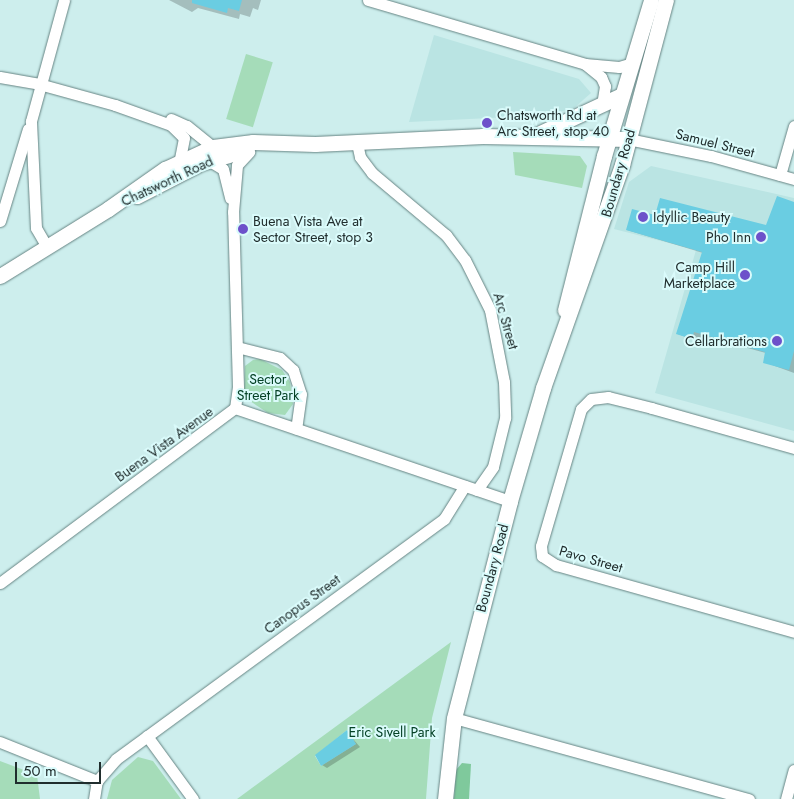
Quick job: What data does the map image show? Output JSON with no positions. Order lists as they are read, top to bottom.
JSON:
{
  "streets": {
    "main road": ["Boundary Road", "Chatsworth Road"],
    "street": [
      "Samuel Street",
      "Arc Street",
      "Buena Vista Avenue",
      "Pavo Street",
      "Canopus Street"
    ]
  },
  "crossings": [
    ["Samuel Street", "Boundary Road"],
    ["Samuel Street", "Chatsworth Road"],
    ["Boundary Road", "Chatsworth Road"],
    ["Chatsworth Road", "Arc Street"],
    ["Chatsworth Road", "Buena Vista Avenue"]
  ],
  "parks": ["Sector Street Park", "Eric Sivell Park"],
  "places": [
    "Chatsworth Rd at Arc Street, stop 40",
    "Idyllic Beauty",
    "Buena Vista Ave at Sector Street, stop 3",
    "Pho Inn",
    "Camp Hill Marketplace",
    "Cellarbrations"
  ],
  "scale_bar": "50 m"
}
